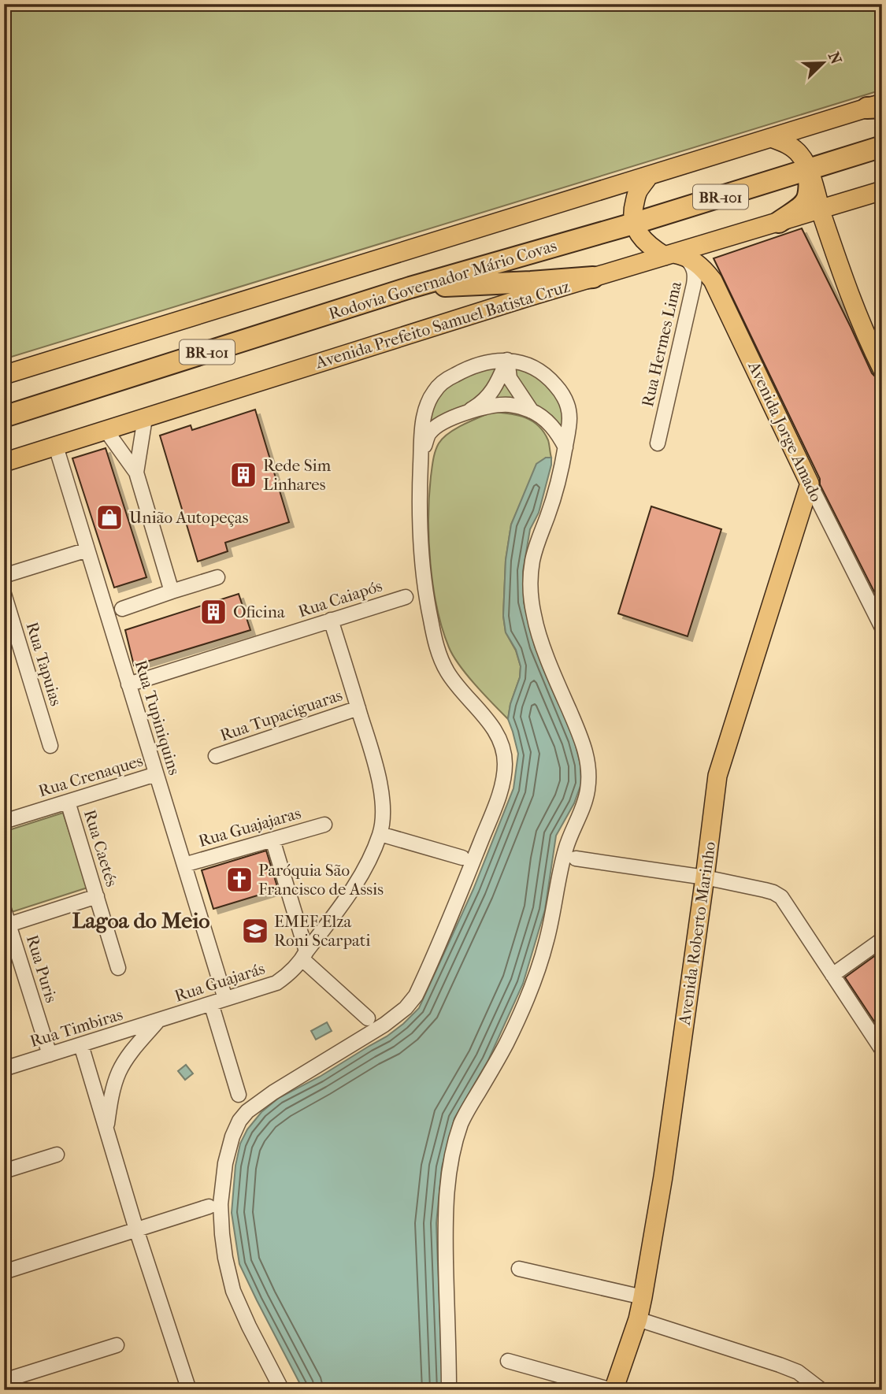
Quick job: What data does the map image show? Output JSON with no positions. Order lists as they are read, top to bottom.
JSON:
{
  "streets": {
    "highway": ["BR-101", "Rodovia Governador Mário Covas"],
    "main road": ["Avenida Prefeito Samuel Batista Cruz", "Avenida Jorge Amado", "Avenida Roberto Marinho"],
    "street": [
      "Rua Hermes Lima",
      "Rua Caiapós",
      "Rua Tapuias",
      "Rua Tupaciguaras",
      "Rua Tupiniquins",
      "Rua Crenaques",
      "Rua Guajajaras",
      "Rua Caetés",
      "Rua Puris",
      "Rua Guajarás",
      "Rua Timbiras"
    ]
  },
  "crossings": [
    ["Rodovia Governador Mário Covas", "Avenida Jorge Amado"],
    ["Avenida Prefeito Samuel Batista Cruz", "Rua Hermes Lima"],
    ["Avenida Prefeito Samuel Batista Cruz", "Avenida Jorge Amado"],
    ["Avenida Prefeito Samuel Batista Cruz", "Rua Tupiniquins"],
    ["Rua Hermes Lima", "Avenida Jorge Amado"],
    ["Avenida Jorge Amado", "Avenida Roberto Marinho"],
    ["Rua Caiapós", "Rua Tupiniquins"],
    ["Rua Caiapós", "Rua Guajarás"],
    ["Rua Tupaciguaras", "Rua Guajarás"],
    ["Rua Tupiniquins", "Rua Crenaques"],
    ["Rua Tupiniquins", "Rua Guajajaras"],
    ["Rua Tupiniquins", "Rua Guajarás"],
    ["Rua Crenaques", "Rua Caetés"],
    ["Rua Puris", "Rua Timbiras"],
    ["Rua Guajarás", "Rua Timbiras"]
  ],
  "districts": ["Lagoa do Meio"],
  "places": {
    "building": ["Rede Sim Linhares", "Oficina"],
    "shop": ["União Autopeças"],
    "church": ["Paróquia São Francisco de Assis"],
    "school or university": ["EMEF Elza Roni Scarpati"]
  },
  "north": "top right"
}
